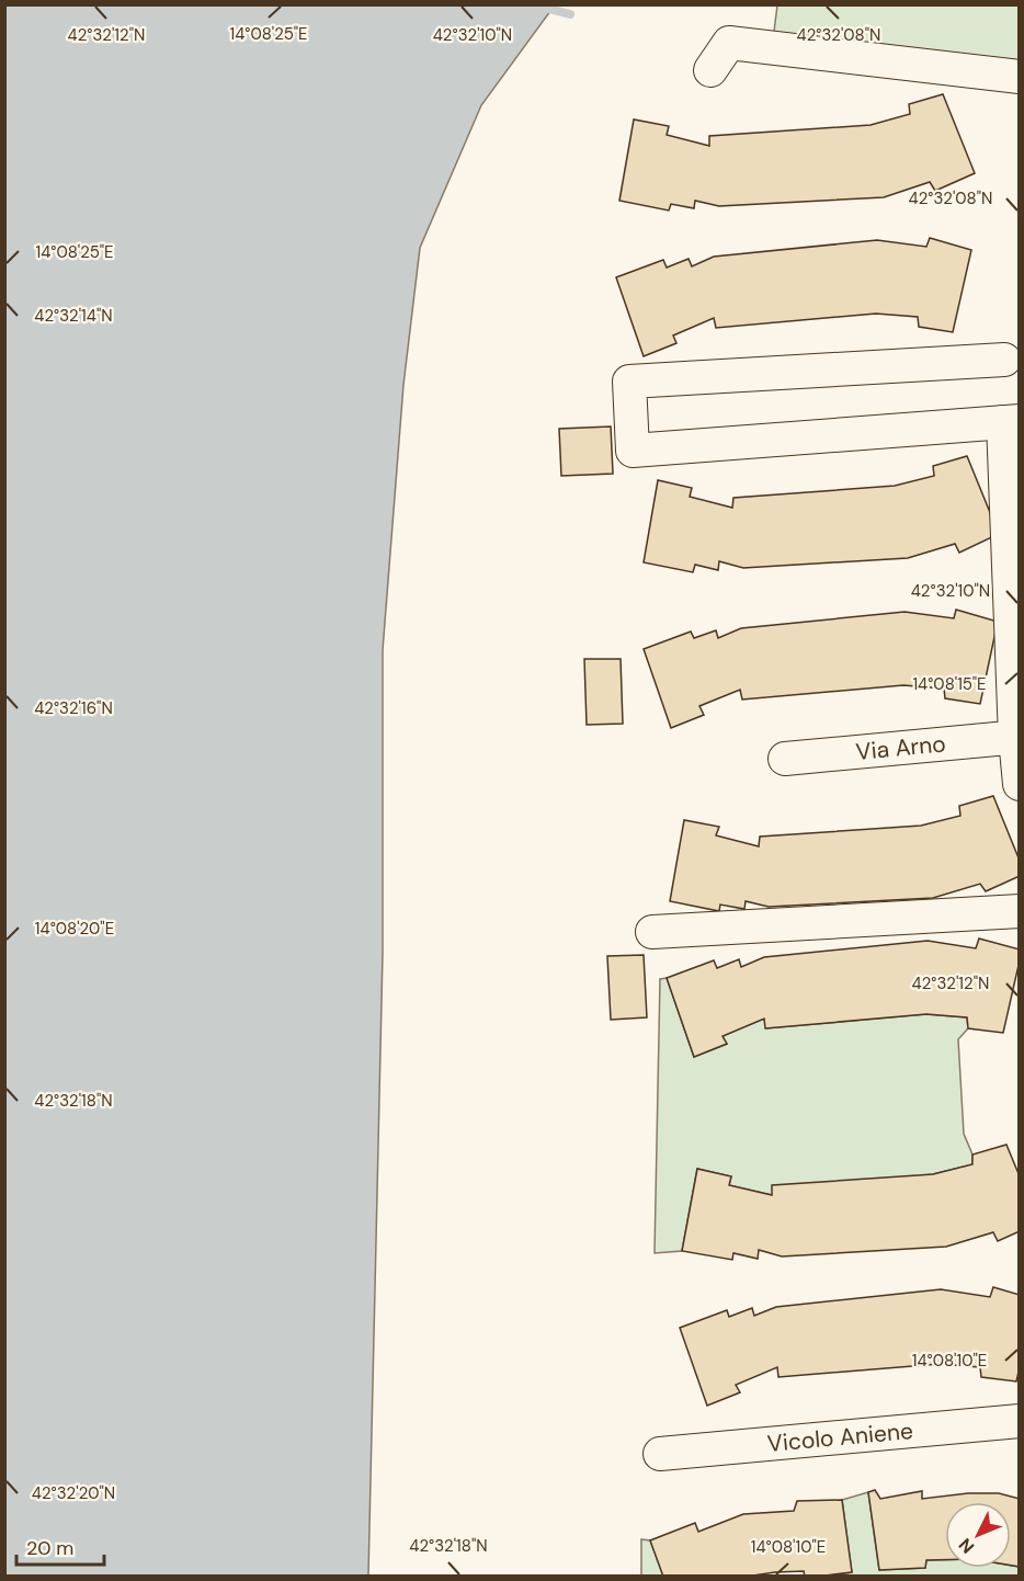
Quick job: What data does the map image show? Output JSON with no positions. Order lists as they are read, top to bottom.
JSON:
{
  "streets": {
    "street": ["Via Arno", "Vicolo Aniene"]
  },
  "scale_bar": "20 m",
  "north": "bottom left",
  "coordinates": [
    "14°08'25\"E",
    "42°32'12\"N",
    "42°32'10\"N",
    "42°32'08\"N",
    "42°32'14\"N",
    "14°08'15\"E",
    "42°32'16\"N",
    "14°08'20\"E",
    "42°32'18\"N",
    "14°08'10\"E",
    "42°32'20\"N"
  ]
}
